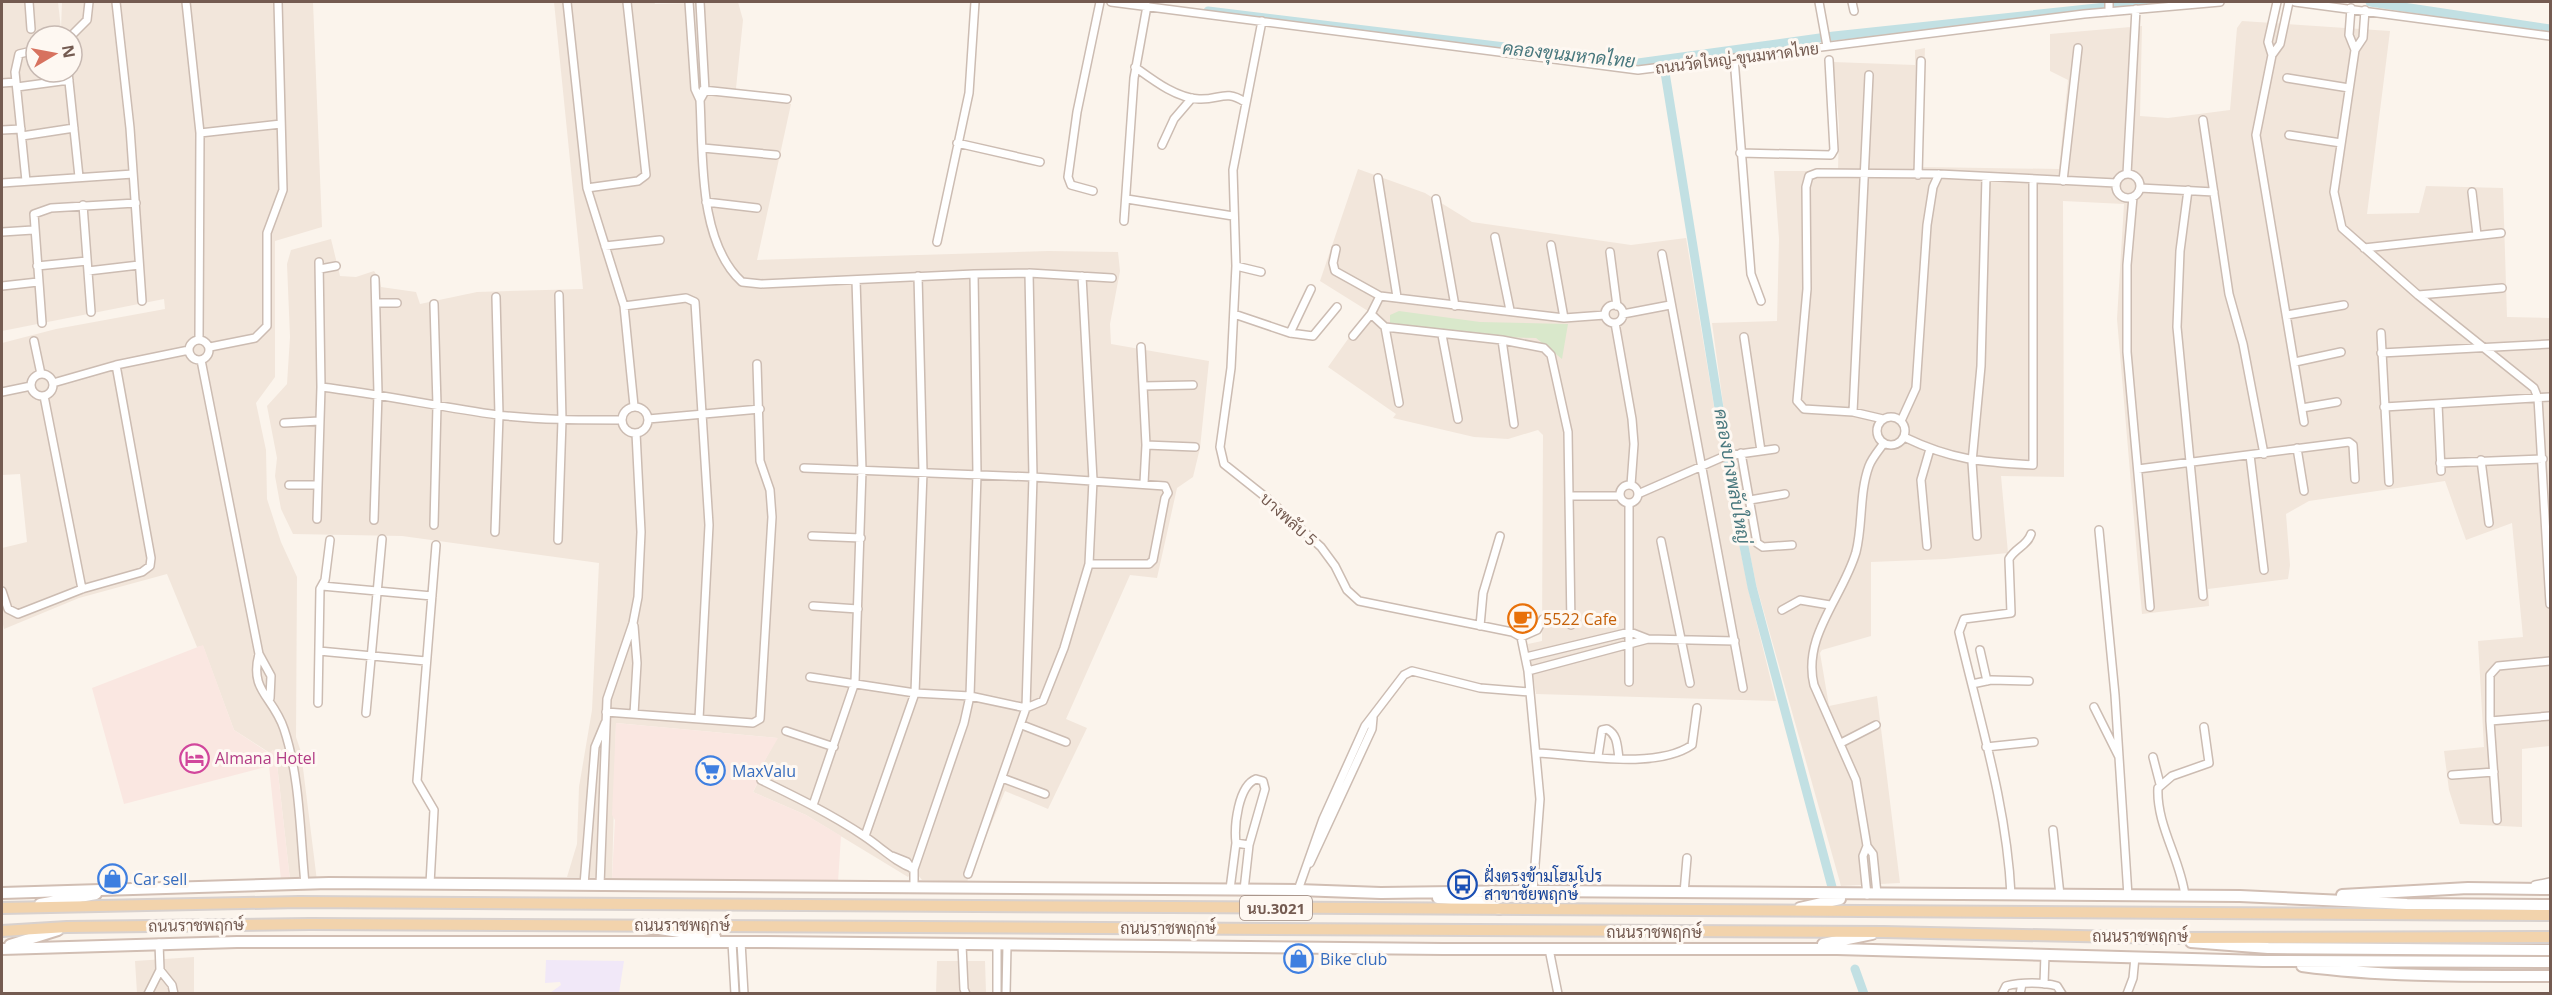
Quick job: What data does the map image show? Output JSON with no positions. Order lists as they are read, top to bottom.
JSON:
{
  "streets": {
    "main road": ["นบ.3021", "ถนนราชพฤกษ์"],
    "street": ["ถนนวัดใหญ่-ขุนมหาดไทย", "บางพลับ 5"]
  },
  "crossings": [
    ["ถนนวัดใหญ่-ขุนมหาดไทย", "บางพลับ 5"]
  ],
  "water": ["คลองขุนมหาดไทย", "คลองบางพลับใหญ่"],
  "places": {
    "cafe": ["5522 Cafe"],
    "hotel": ["Almana Hotel"],
    "supermarket": ["MaxValu"],
    "shop": ["Car sell", "Bike club"],
    "bus stop": ["ฝั่งตรงข้ามโฮมโปร สาขาชัยพฤกษ์"]
  },
  "north": "right"
}
